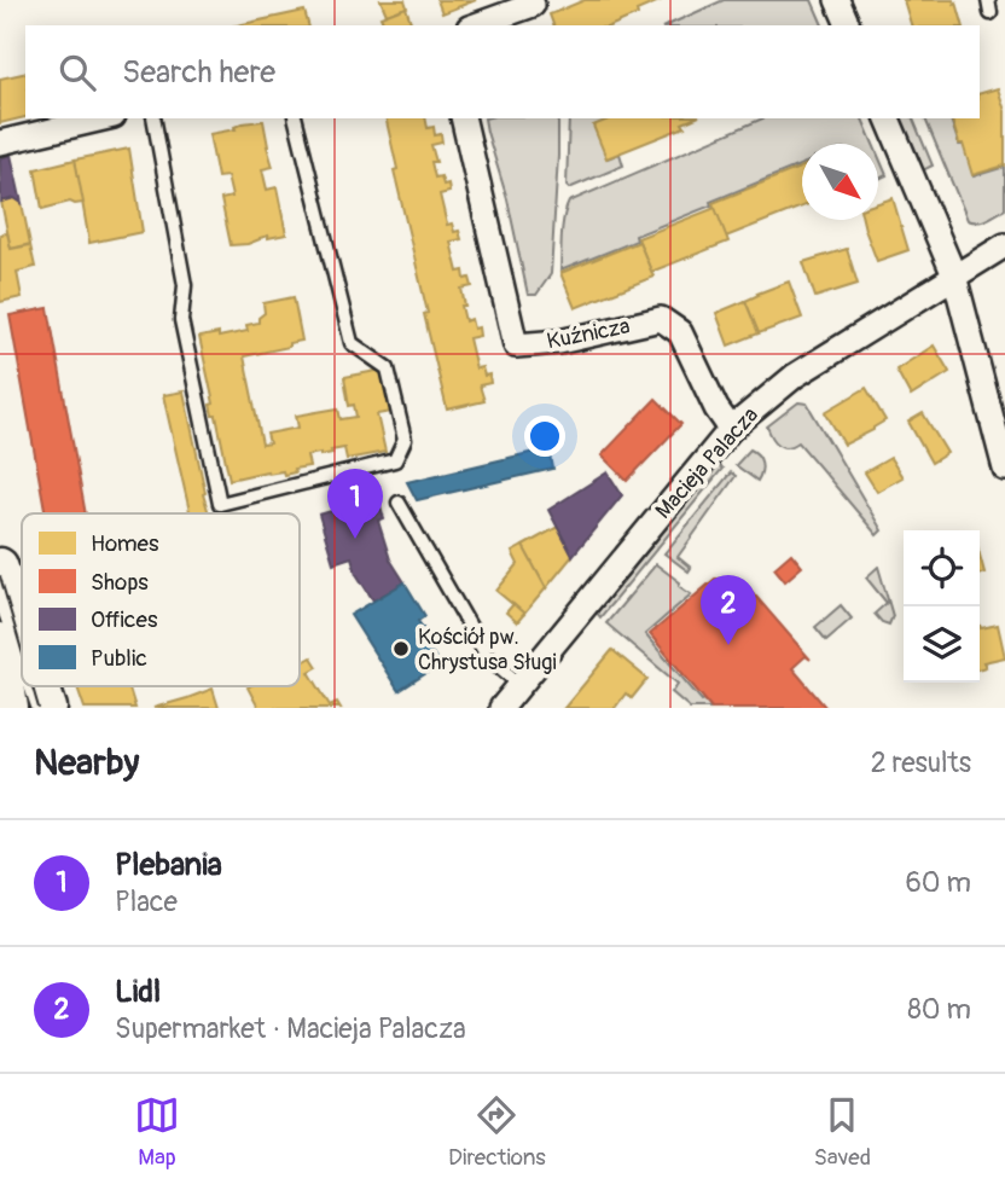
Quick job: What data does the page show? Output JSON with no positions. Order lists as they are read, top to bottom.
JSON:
{
  "streets": {
    "street": ["Kuźnicza", "Macieja Palacza"]
  },
  "crossings": [
    ["Kuźnicza", "Macieja Palacza"]
  ],
  "places": ["Kościół pw. Chrystusa Sługi"],
  "legend": [
    "Homes",
    "Shops",
    "Offices",
    "Public"
  ],
  "north": "bottom right",
  "page": {
    "search": "Search here",
    "pins": ["1", "2"],
    "heading": ["Nearby", "2 results"],
    "list": [
      {
        "mark": "1",
        "name": "Plebania",
        "note": "Place",
        "value": "60 m"
      },
      {
        "mark": "2",
        "name": "Lidl",
        "note": "Supermarket · Macieja Palacza",
        "value": "80 m"
      }
    ],
    "nav": ["Map", "Directions", "Saved"]
  }
}
